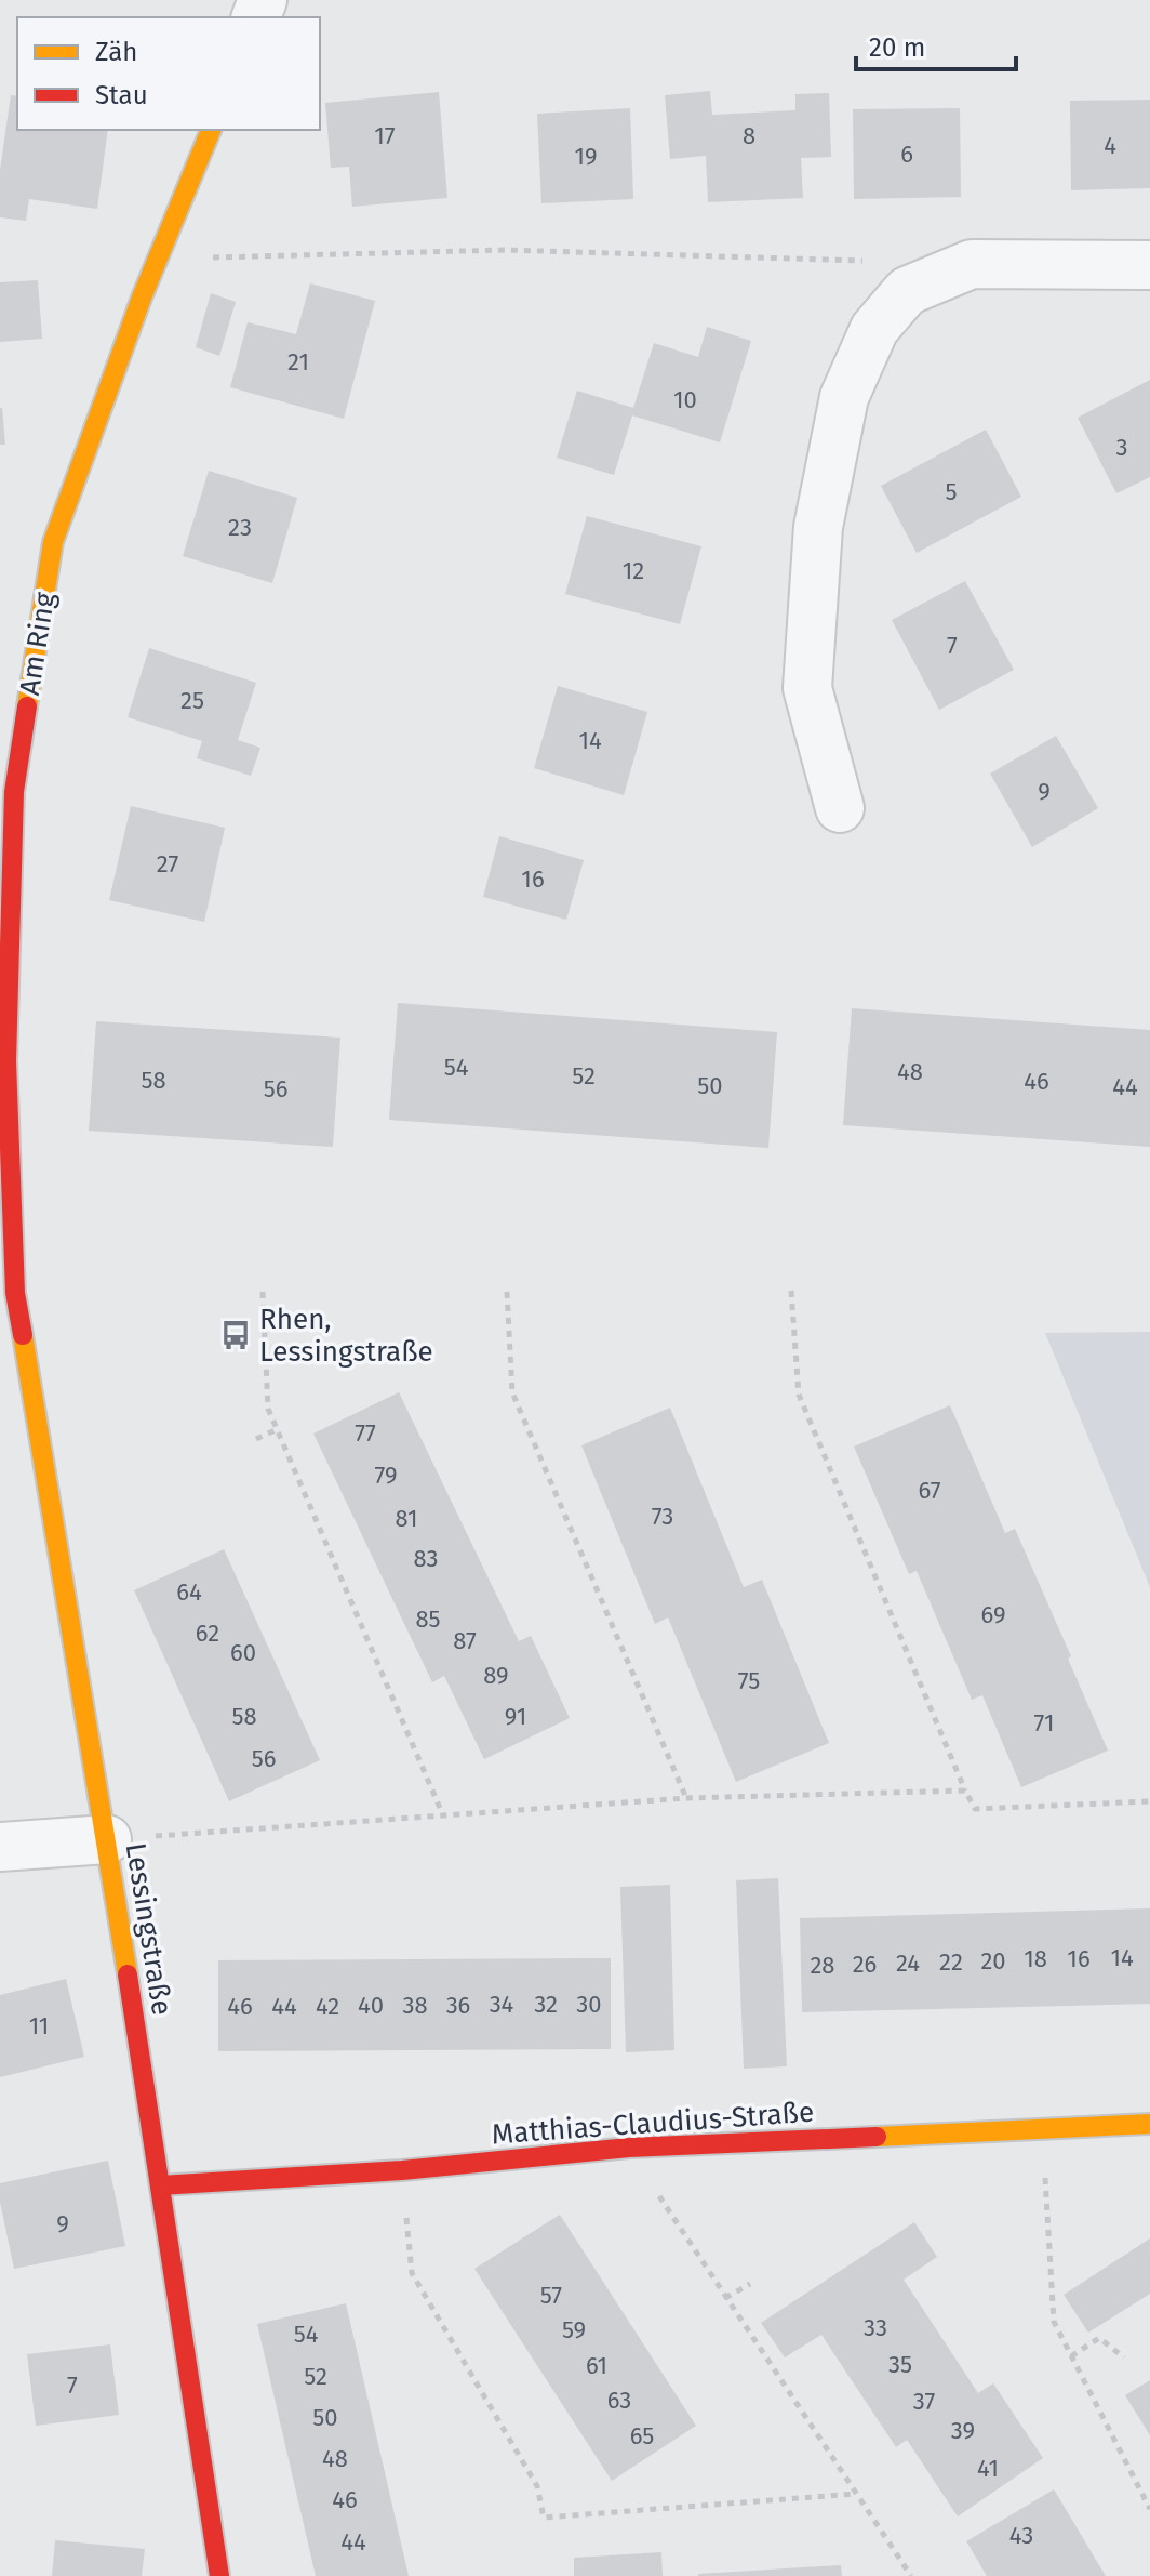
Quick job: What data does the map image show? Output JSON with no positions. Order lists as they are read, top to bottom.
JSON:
{
  "streets": {
    "street": ["Am Ring", "Lessingstraße", "Matthias-Claudius-Straße"]
  },
  "crossings": [
    ["Am Ring", "Lessingstraße"],
    ["Lessingstraße", "Matthias-Claudius-Straße"]
  ],
  "places": {
    "bus stop": ["Rhen, Lessingstraße"]
  },
  "house_numbers": [
    "17",
    "8",
    "4",
    "6",
    "19",
    "21",
    "10",
    "3",
    "5",
    "23",
    "12",
    "7",
    "25",
    "14",
    "9",
    "27",
    "16",
    "54",
    "48",
    "52",
    "58",
    "46",
    "50",
    "44",
    "56",
    "77",
    "79",
    "67",
    "73",
    "81",
    "83",
    "64",
    "69",
    "85",
    "62",
    "87",
    "60",
    "89",
    "75",
    "58",
    "91",
    "71",
    "56",
    "14",
    "18",
    "16",
    "20",
    "22",
    "24",
    "26",
    "28",
    "34",
    "32",
    "30",
    "40",
    "38",
    "36",
    "46",
    "44",
    "42",
    "11",
    "9",
    "57",
    "33",
    "59",
    "54",
    "35",
    "61",
    "52",
    "7",
    "63",
    "37",
    "50",
    "39",
    "65",
    "48",
    "41",
    "46",
    "43",
    "44"
  ],
  "legend": ["Zäh", "Stau"],
  "scale_bar": "20 m"
}
